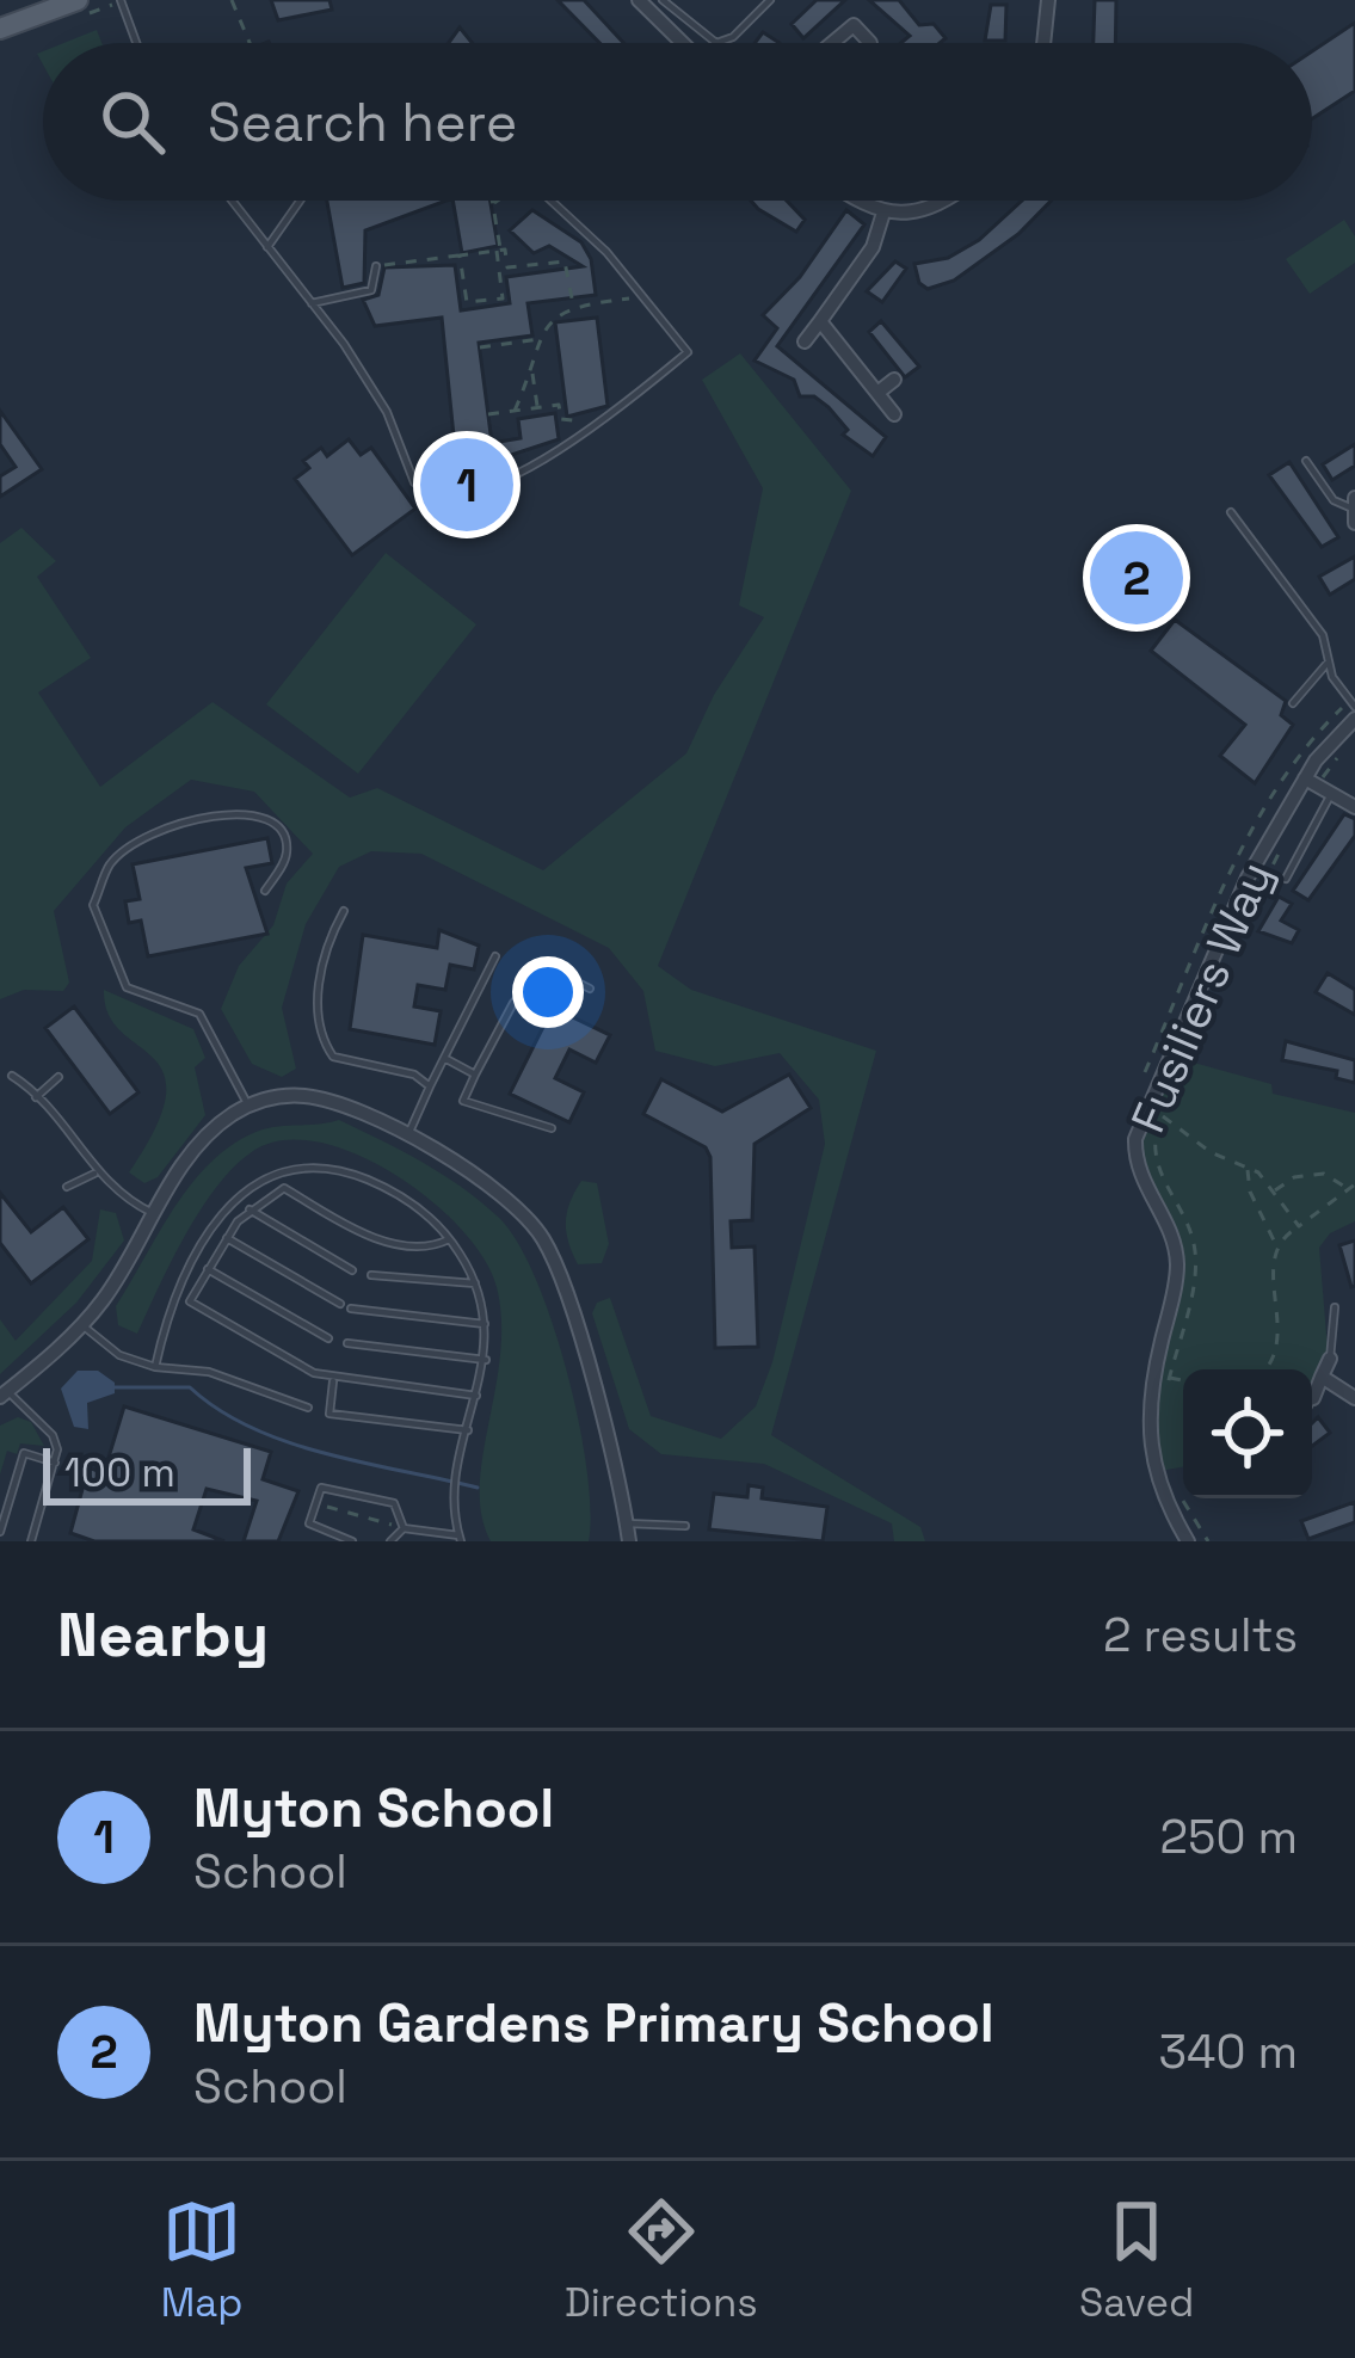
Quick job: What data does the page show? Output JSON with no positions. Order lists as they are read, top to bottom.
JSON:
{
  "streets": {
    "street": ["Fusiliers Way"]
  },
  "scale_bar": "100 m",
  "page": {
    "search": "Search here",
    "pins": ["1", "2"],
    "scale": "100 m",
    "heading": ["Nearby", "2 results"],
    "list": [
      {
        "mark": "1",
        "name": "Myton School",
        "note": "School",
        "value": "250 m"
      },
      {
        "mark": "2",
        "name": "Myton Gardens Primary School",
        "note": "School",
        "value": "340 m"
      }
    ],
    "nav": ["Map", "Directions", "Saved"]
  }
}
